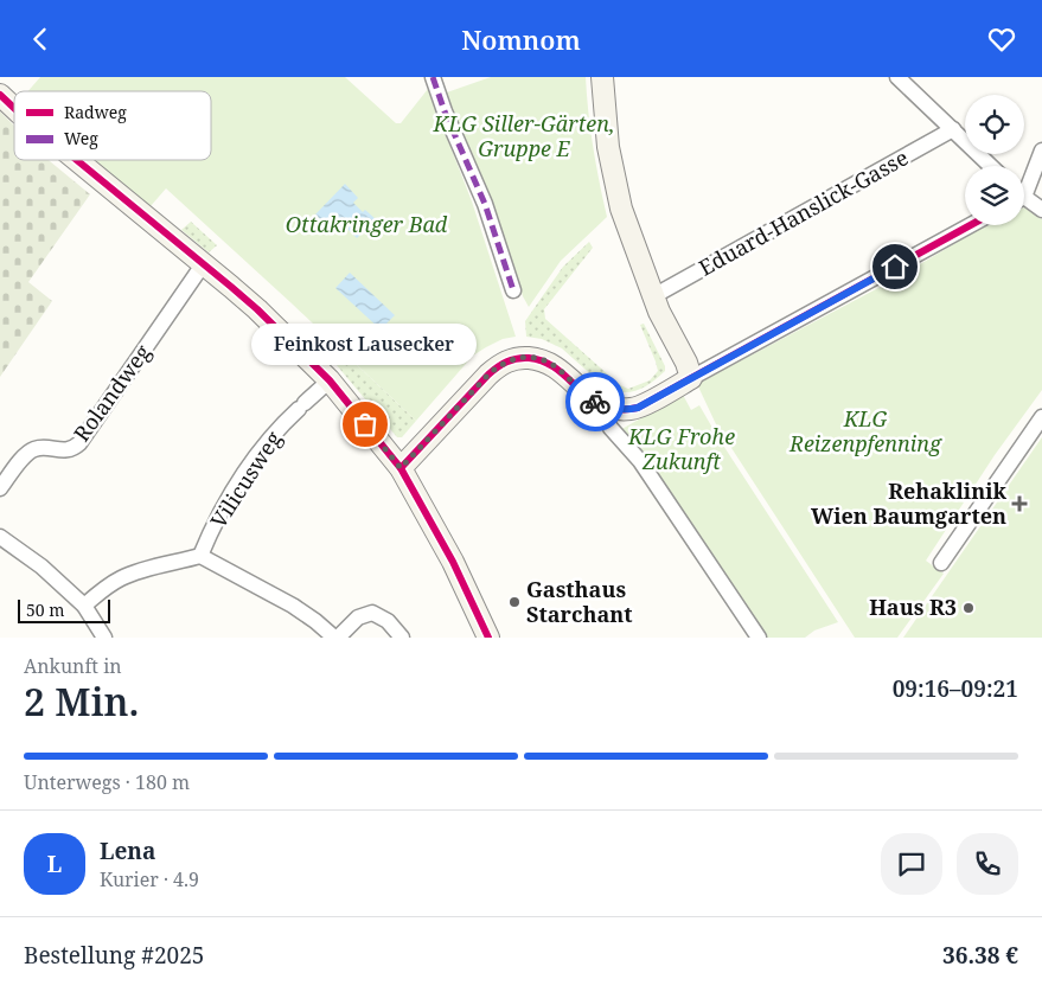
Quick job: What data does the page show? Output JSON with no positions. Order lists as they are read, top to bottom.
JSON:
{
  "streets": {
    "street": ["Eduard-Hanslick-Gasse", "Rolandweg", "Vilicusweg"]
  },
  "parks": [
    "KLG Siller-Gärten, Gruppe E",
    "Ottakringer Bad",
    "KLG Reizenpfenning",
    "KLG Frohe Zukunft"
  ],
  "places": {
    "other": ["Feinkost Lausecker", "Gasthaus Starchant", "Haus R3"],
    "health": ["Rehaklinik Wien Baumgarten"]
  },
  "legend": ["Radweg", "Weg"],
  "scale_bar": "50 m",
  "page": {
    "header": "Nomnom",
    "bubble": "Feinkost Lausecker",
    "scale": "50 m",
    "heading": ["2 Min.", "Ankunft in", "09:16–09:21"],
    "panel": [
      "Lena",
      "Kurier · 4.9",
      "Bestellung #2025",
      "36.38 €"
    ],
    "bar": "Unterwegs · 180 m",
    "round": "L"
  }
}
